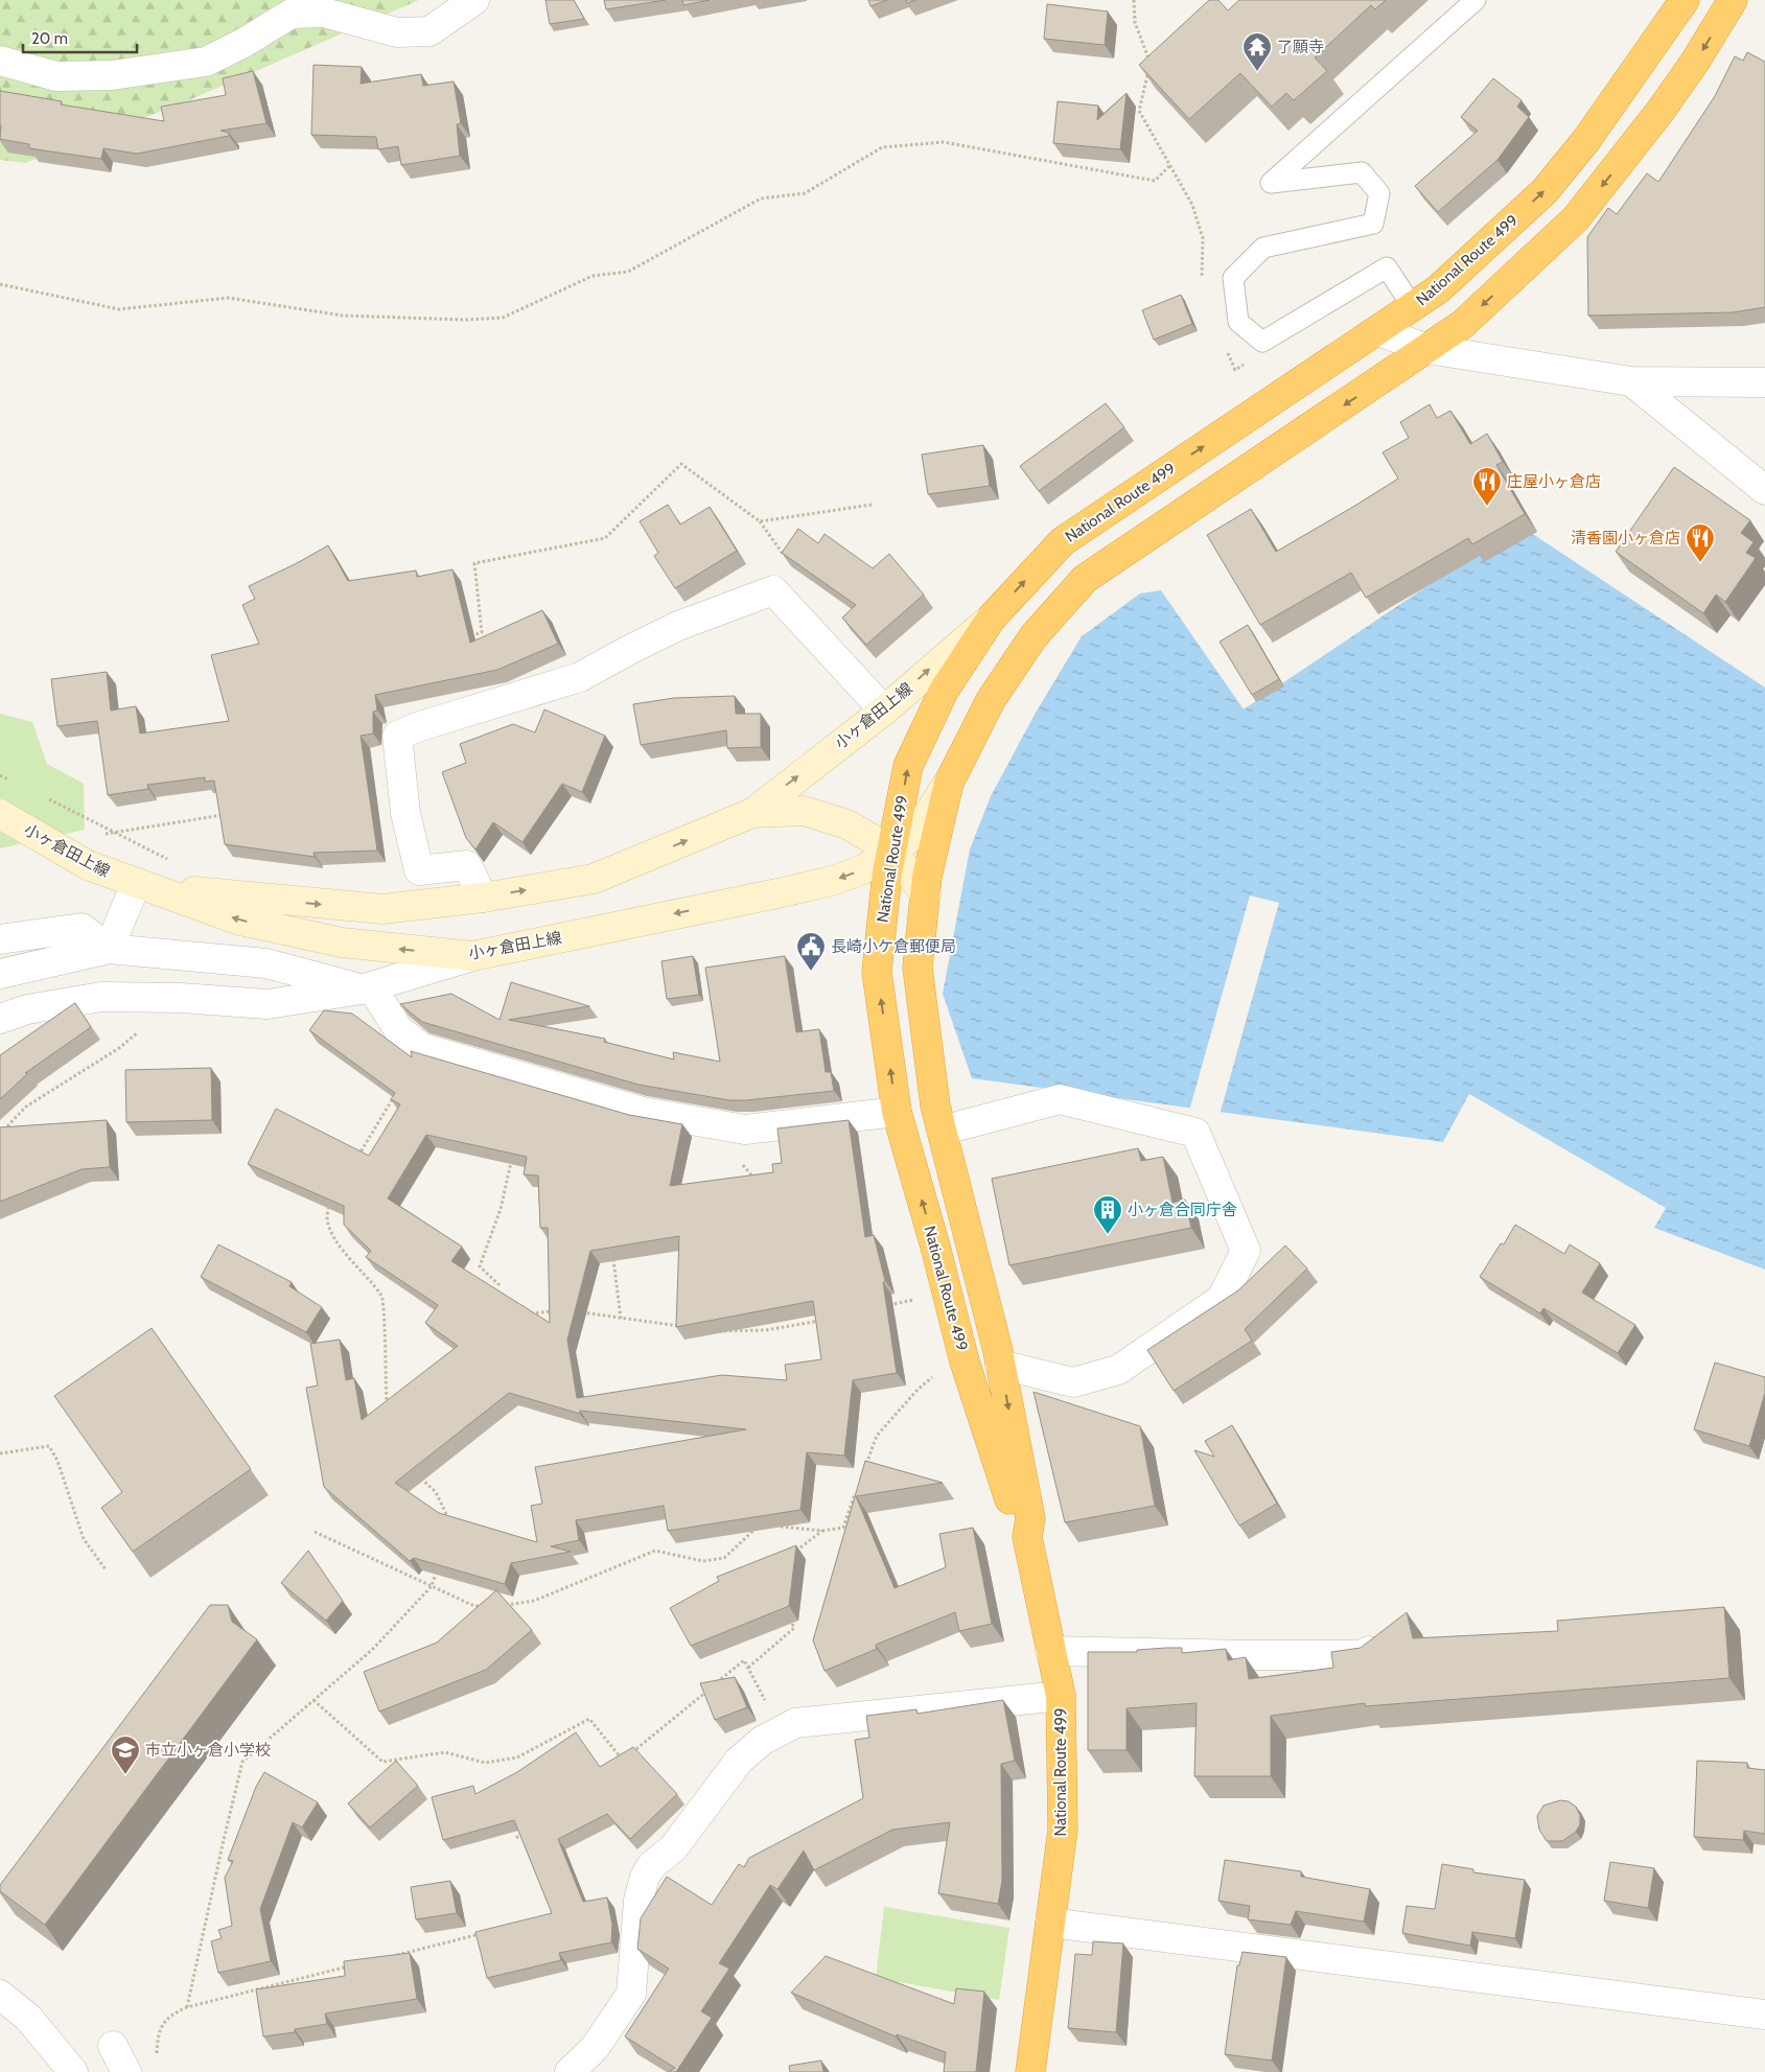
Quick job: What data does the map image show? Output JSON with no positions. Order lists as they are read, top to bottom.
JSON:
{
  "streets": {
    "highway": ["National Route 499"],
    "main road": ["小ヶ倉田上線"]
  },
  "crossings": [
    ["National Route 499", "小ヶ倉田上線"]
  ],
  "places": {
    "temple": ["了願寺"],
    "restaurant": ["庄屋小ヶ倉店", "清香園小ヶ倉店"],
    "public building": ["長崎小ケ倉郵便局"],
    "building": ["小ヶ倉合同庁舎"],
    "school or university": ["市立小ヶ倉小学校"]
  },
  "scale_bar": "20 m"
}
